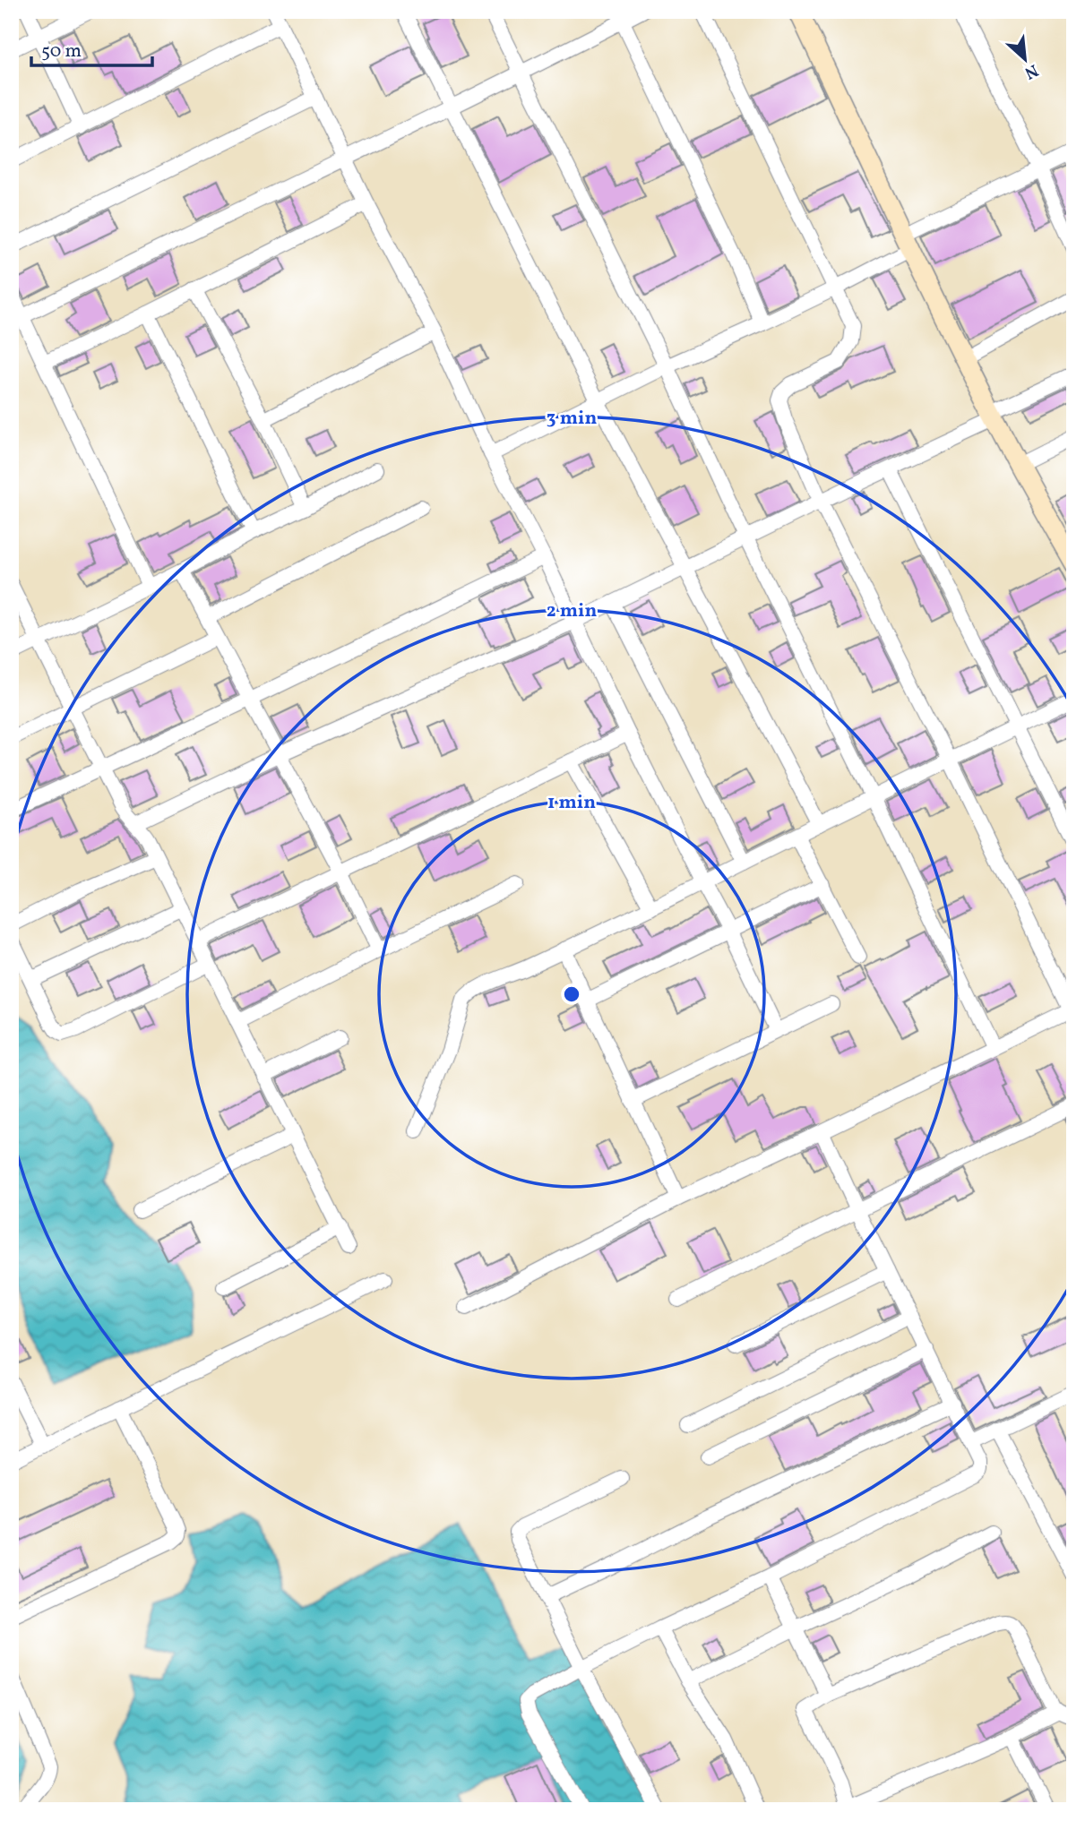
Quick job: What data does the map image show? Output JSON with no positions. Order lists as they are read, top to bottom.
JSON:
{
  "scale_bar": "50 m",
  "north": "bottom right",
  "rings": ["3 min", "2 min", "1 min"]
}
